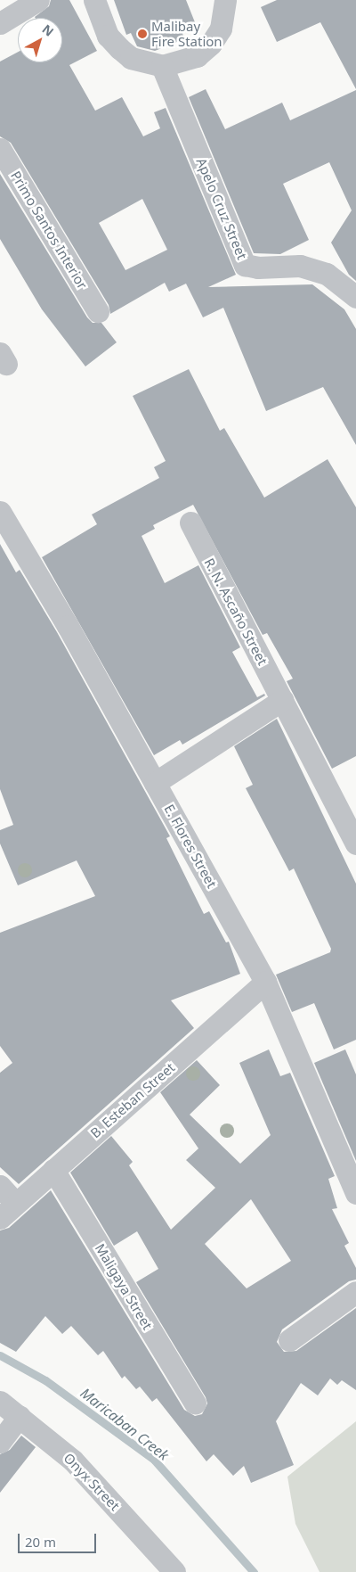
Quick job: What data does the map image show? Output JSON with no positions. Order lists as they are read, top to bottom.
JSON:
{
  "streets": {
    "street": [
      "Apelo Cruz Street",
      "Primo Santos Interior",
      "R. N. Ascaño Street",
      "E. Flores Street",
      "B. Esteban Street",
      "Maligaya Street",
      "Onyx Street"
    ]
  },
  "crossings": [
    ["E. Flores Street", "B. Esteban Street"],
    ["B. Esteban Street", "Maligaya Street"]
  ],
  "water": ["Maricaban Creek"],
  "places": ["Malibay Fire Station"],
  "scale_bar": "20 m",
  "north": "top right"
}
